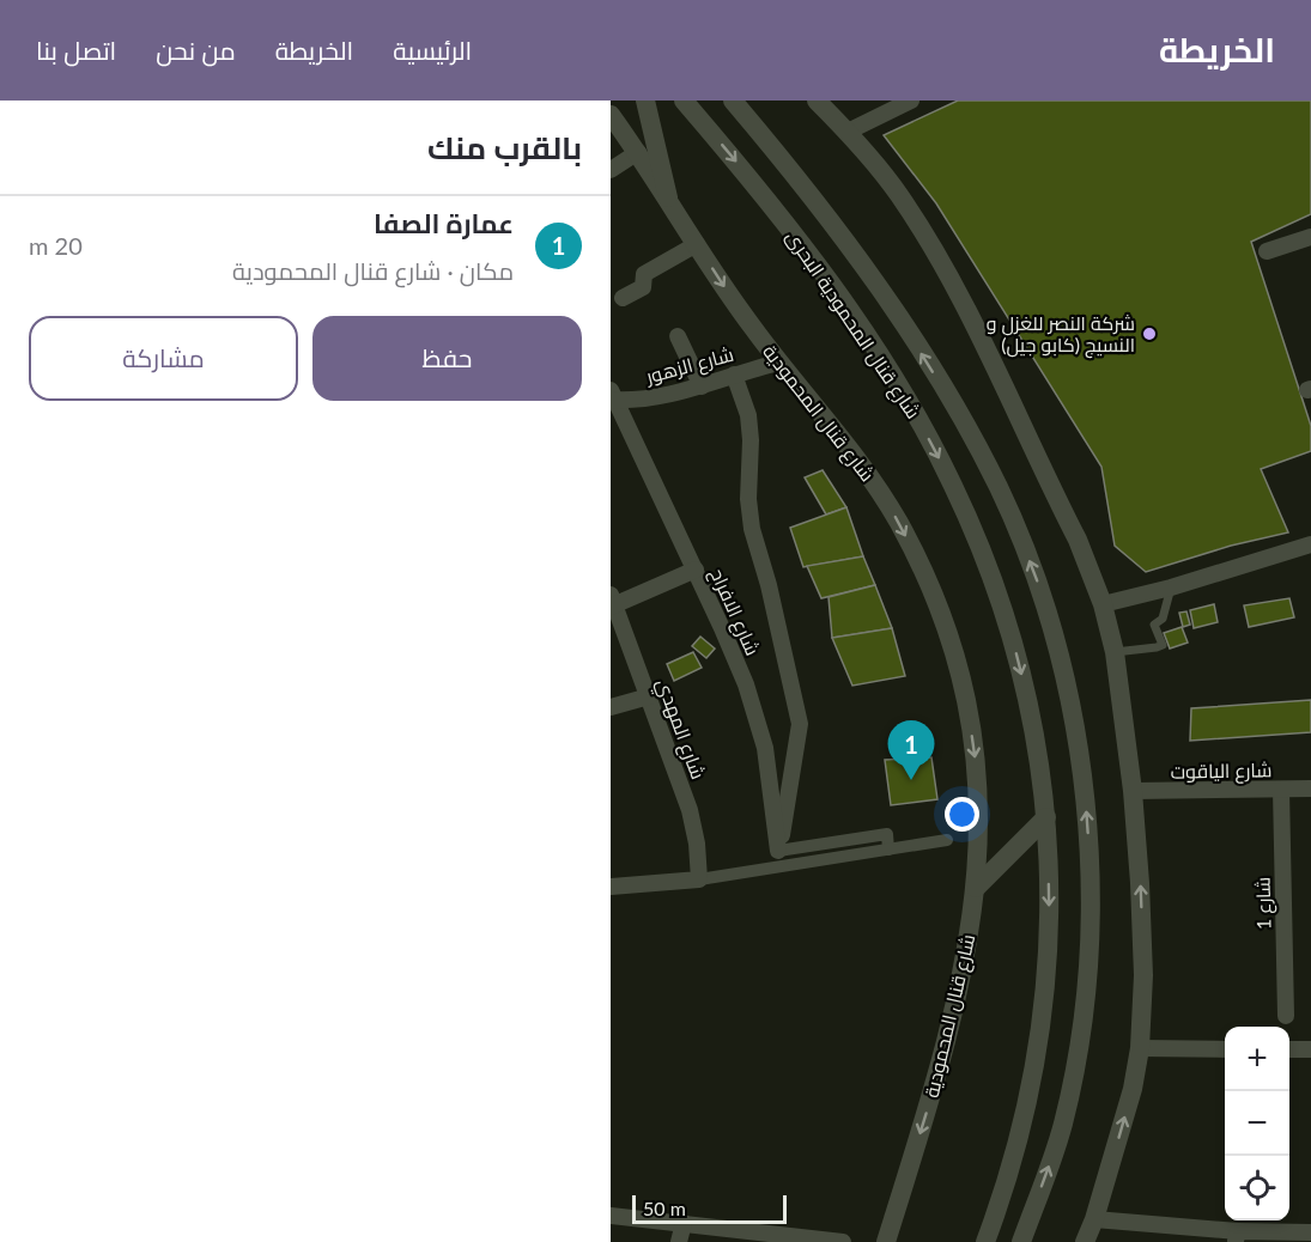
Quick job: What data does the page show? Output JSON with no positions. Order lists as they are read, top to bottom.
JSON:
{
  "streets": {
    "main road": ["شارع قنال المحمودية البحرى", "شارع قنال المحمودية"],
    "street": [
      "شارع الزهور",
      "شارع الافراح",
      "شارع المهدي",
      "شارع الياقوت",
      "شارع 1"
    ]
  },
  "crossings": [
    ["شارع الزهور", "شارع قنال المحمودية"],
    ["شارع الزهور", "شارع الافراح"],
    ["شارع الياقوت", "شارع 1"]
  ],
  "places": ["شركة النصر للغزل و النسيج (كابو جيل)"],
  "scale_bar": "50 m",
  "page": {
    "header": "الخريطة",
    "nav": [
      "الرئيسية",
      "الخريطة",
      "من نحن",
      "اتصل بنا"
    ],
    "heading": "بالقرب منك",
    "list": [
      {
        "mark": "1",
        "name": "عمارة الصفا",
        "note": "مكان · شارع قنال المحمودية",
        "value": "20 m"
      }
    ],
    "buttons": ["حفظ", "مشاركة"],
    "pins": "1",
    "map_buttons": ["+", "−"],
    "scale": "50 m"
  }
}
